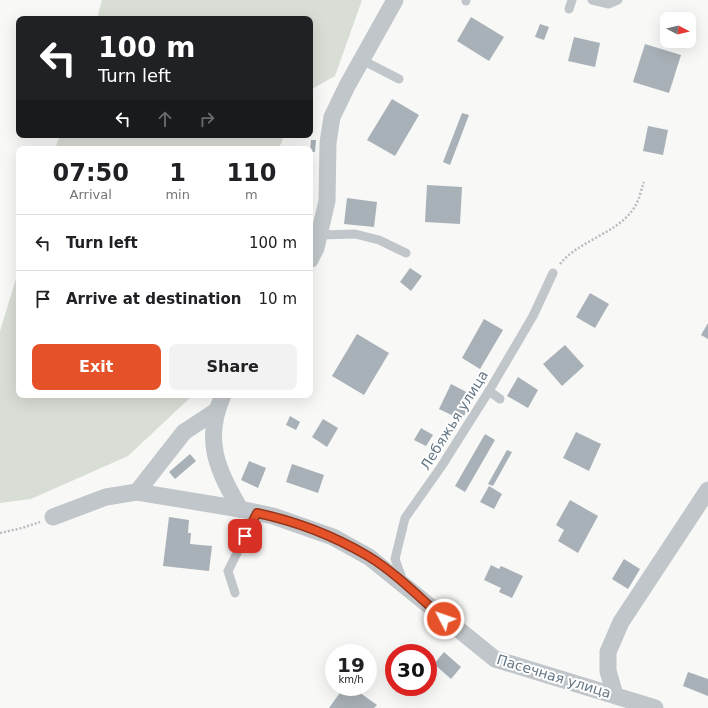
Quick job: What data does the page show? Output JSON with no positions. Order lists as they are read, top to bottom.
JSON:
{
  "streets": {
    "street": ["Пасечная улица"],
    "lane": ["Лебяжья улица"]
  },
  "crossings": [
    ["Лебяжья улица", "Пасечная улица"]
  ],
  "north": "right",
  "page": {
    "turn": ["100 m", "Turn left"],
    "eta": [
      "07:50",
      "Arrival",
      "1",
      "min",
      "110",
      "m"
    ],
    "list": [
      {
        "name": "Turn left",
        "value": "100 m"
      },
      {
        "name": "Arrive at destination",
        "value": "10 m"
      }
    ],
    "buttons": ["Exit", "Share"],
    "speed": "19 km/h",
    "limit": "30"
  }
}
